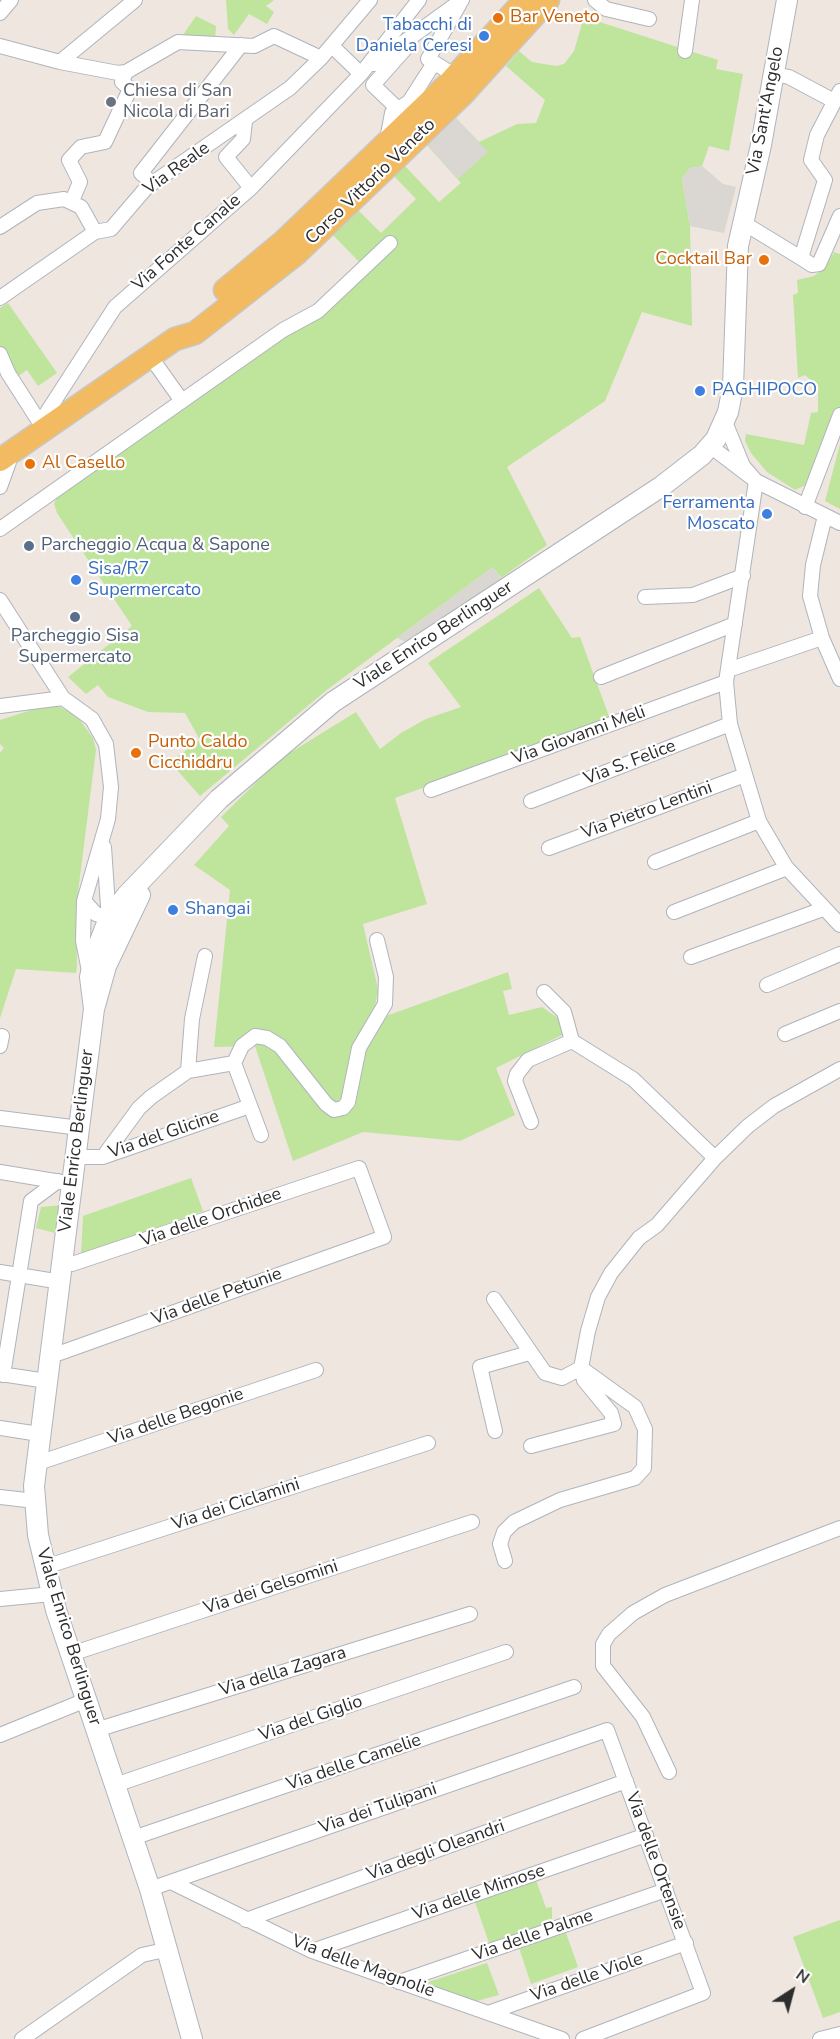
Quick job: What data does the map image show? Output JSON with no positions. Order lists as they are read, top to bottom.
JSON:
{
  "streets": {
    "main road": ["Via Sant'Angelo", "Corso Vittorio Veneto", "Viale Enrico Berlinguer"],
    "street": [
      "Via Reale",
      "Via Fonte Canale",
      "Via Giovanni Meli",
      "Via S. Felice",
      "Via Pietro Lentini",
      "Via del Glicine",
      "Via delle Orchidee",
      "Via delle Petunie",
      "Via delle Begonie",
      "Via dei Ciclamini",
      "Via dei Gelsomini",
      "Via della Zagara",
      "Via del Giglio",
      "Via delle Camelie",
      "Via dei Tulipani",
      "Via degli Oleandri",
      "Via delle Ortensie",
      "Via delle Mimose",
      "Via delle Palme",
      "Via delle Magnolie",
      "Via delle Viole"
    ]
  },
  "crossings": [
    ["Via Sant'Angelo", "Viale Enrico Berlinguer"],
    ["Corso Vittorio Veneto", "Via Fonte Canale"],
    ["Viale Enrico Berlinguer", "Via del Glicine"],
    ["Viale Enrico Berlinguer", "Via delle Orchidee"],
    ["Viale Enrico Berlinguer", "Via delle Petunie"],
    ["Viale Enrico Berlinguer", "Via delle Begonie"],
    ["Viale Enrico Berlinguer", "Via dei Ciclamini"],
    ["Viale Enrico Berlinguer", "Via dei Gelsomini"],
    ["Viale Enrico Berlinguer", "Via della Zagara"],
    ["Viale Enrico Berlinguer", "Via del Giglio"],
    ["Viale Enrico Berlinguer", "Via delle Camelie"],
    ["Viale Enrico Berlinguer", "Via dei Tulipani"],
    ["Via delle Orchidee", "Via delle Petunie"],
    ["Via dei Tulipani", "Via delle Ortensie"],
    ["Via dei Tulipani", "Via delle Magnolie"],
    ["Via degli Oleandri", "Via delle Ortensie"],
    ["Via degli Oleandri", "Via delle Magnolie"],
    ["Via delle Ortensie", "Via delle Mimose"],
    ["Via delle Ortensie", "Via delle Palme"],
    ["Via delle Ortensie", "Via delle Viole"],
    ["Via delle Mimose", "Via delle Magnolie"],
    ["Via delle Palme", "Via delle Magnolie"],
    ["Via delle Magnolie", "Via delle Viole"]
  ],
  "places": [
    "Bar Veneto",
    "Tabacchi di Daniela Ceresi",
    "Chiesa di San Nicola di Bari",
    "Cocktail Bar",
    "PAGHIPOCO",
    "Al Casello",
    "Ferramenta Moscato",
    "Parcheggio Acqua & Sapone",
    "Sisa/R7 Supermercato",
    "Parcheggio Sisa Supermercato",
    "Punto Caldo Cicchiddru",
    "Shangai"
  ],
  "north": "top right"
}
